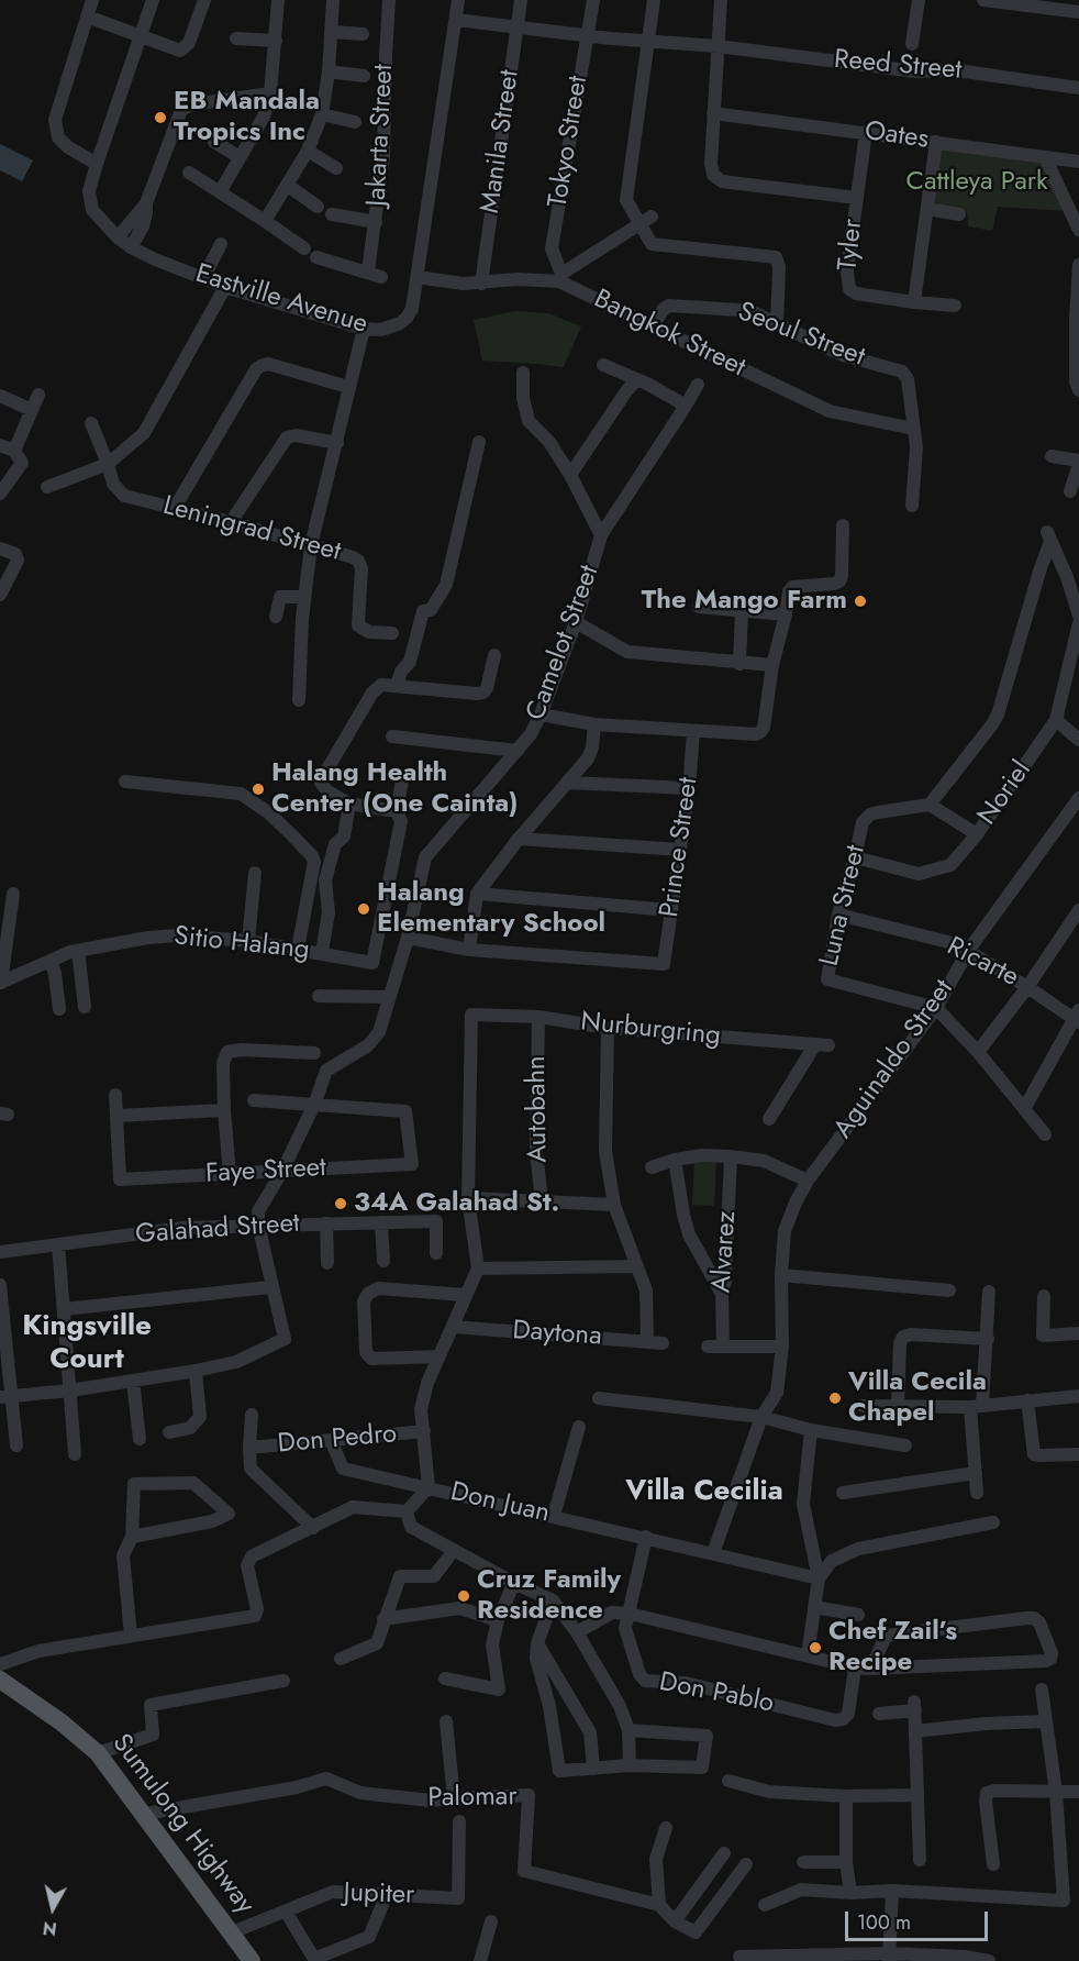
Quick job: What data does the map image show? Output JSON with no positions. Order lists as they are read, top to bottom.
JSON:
{
  "streets": {
    "main road": ["Sumulong Highway"],
    "street": [
      "Reed Street",
      "Jakarta Street",
      "Oates",
      "Manila Street",
      "Tokyo Street",
      "Tyler",
      "Eastville Avenue",
      "Bangkok Street",
      "Seoul Street",
      "Leningrad Street",
      "Camelot Street",
      "Noriel",
      "Prince Street",
      "Luna Street",
      "Sitio Halang",
      "Ricarte",
      "Nurburgring",
      "Aguinaldo Street",
      "Autobahn",
      "Faye Street",
      "Galahad Street",
      "Alvarez",
      "Daytona",
      "Don Pedro",
      "Don Juan",
      "Don Pablo",
      "Palomar",
      "Jupiter"
    ]
  },
  "crossings": [
    ["Oates", "Tyler"],
    ["Manila Street", "Bangkok Street"],
    ["Tokyo Street", "Bangkok Street"],
    ["Eastville Avenue", "Bangkok Street"],
    ["Bangkok Street", "Seoul Street"],
    ["Camelot Street", "Faye Street"],
    ["Camelot Street", "Galahad Street"],
    ["Noriel", "Luna Street"],
    ["Luna Street", "Ricarte"],
    ["Luna Street", "Aguinaldo Street"],
    ["Ricarte", "Aguinaldo Street"],
    ["Nurburgring", "Autobahn"],
    ["Aguinaldo Street", "Don Juan"],
    ["Don Juan", "Don Pablo"],
    ["Palomar", "Sumulong Highway"],
    ["Sumulong Highway", "Jupiter"]
  ],
  "districts": ["Kingsville Court", "Villa Cecilia"],
  "parks": ["Cattleya Park"],
  "places": [
    "EB Mandala Tropics Inc",
    "The Mango Farm",
    "Halang Health Center (One Cainta)",
    "Halang Elementary School",
    "34A Galahad St.",
    "Villa Cecila Chapel",
    "Cruz Family Residence",
    "Chef Zail’s Recipe"
  ],
  "scale_bar": "100 m",
  "north": "bottom"
}
